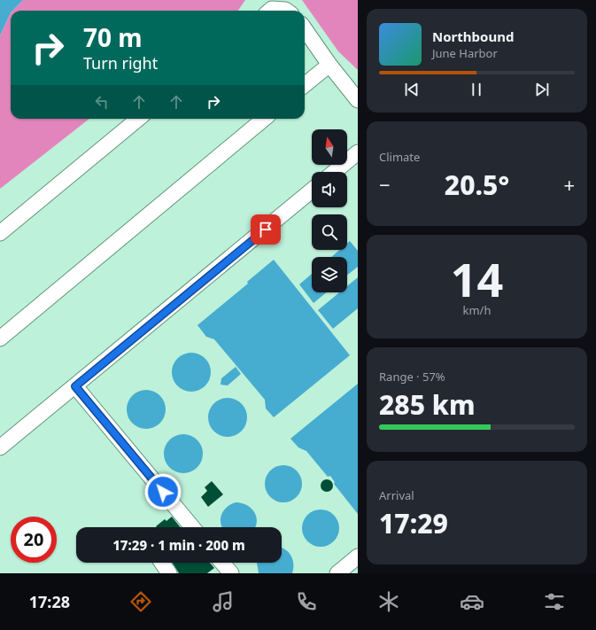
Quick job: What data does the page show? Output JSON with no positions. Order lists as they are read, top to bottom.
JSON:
{
  "north": "top",
  "page": {
    "turn": ["70 m", "Turn right"],
    "song": ["Northbound", "June Harbor"],
    "tile": [
      "Climate",
      ["14", "km/h"],
      ["Range · 57%", "285 km"],
      ["Arrival", "17:29"]
    ],
    "heat": ["−", "20.5°", "+"],
    "limit": "20",
    "trip": "17:29 · 1 min · 200 m",
    "tabs": "17:28"
  }
}
